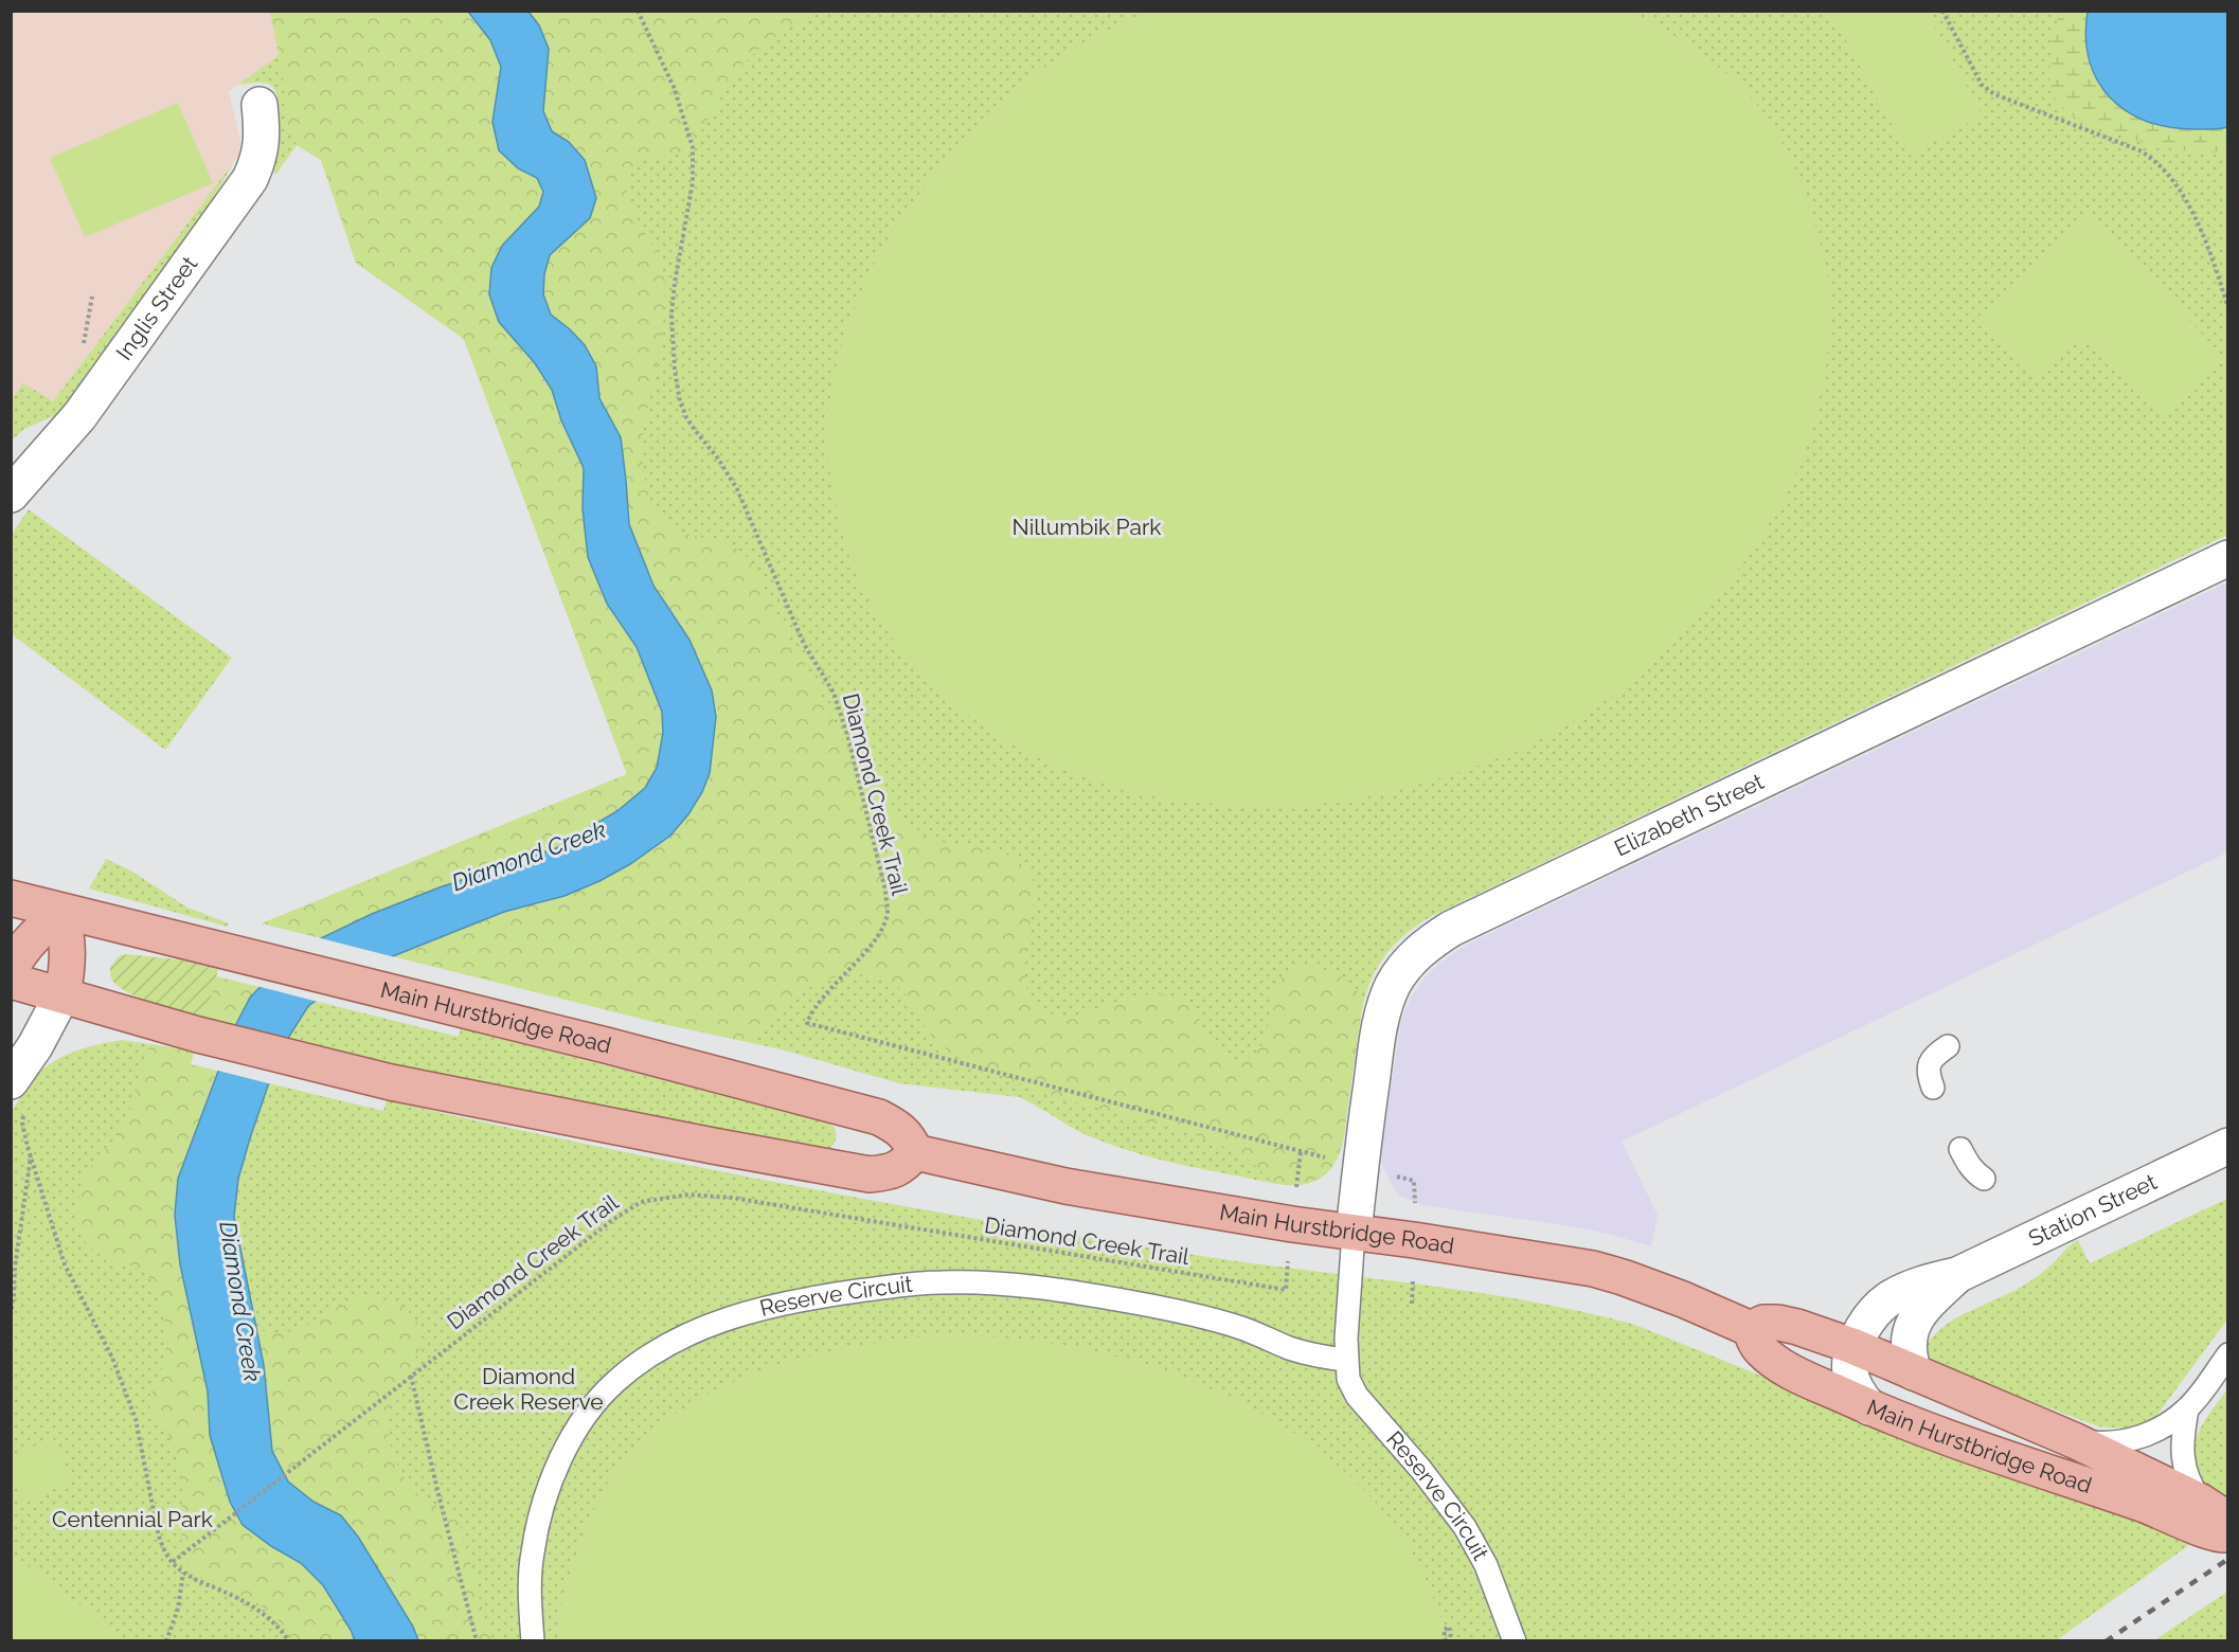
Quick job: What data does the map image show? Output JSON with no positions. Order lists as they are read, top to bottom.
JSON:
{
  "streets": {
    "main road": ["Main Hurstbridge Road"],
    "street": ["Inglis Street", "Elizabeth Street", "Station Street"],
    "lane": ["Reserve Circuit"],
    "path": ["Diamond Creek Trail"]
  },
  "crossings": [
    ["Elizabeth Street", "Main Hurstbridge Road"],
    ["Elizabeth Street", "Reserve Circuit"],
    ["Main Hurstbridge Road", "Station Street"],
    ["Main Hurstbridge Road", "Reserve Circuit"]
  ],
  "water": ["Diamond Creek"],
  "parks": ["Nillumbik Park", "Diamond Creek Reserve", "Centennial Park"]
}
